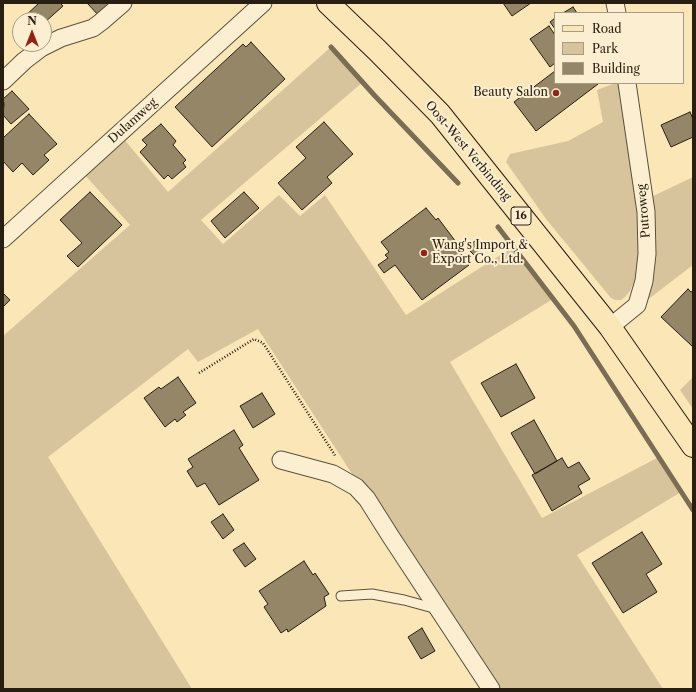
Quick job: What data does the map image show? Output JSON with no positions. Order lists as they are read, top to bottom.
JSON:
{
  "streets": {
    "main road": ["Oost-West Verbinding", "16"],
    "street": ["Dulamweg", "Putroweg"]
  },
  "crossings": [
    ["Oost-West Verbinding", "Putroweg"]
  ],
  "places": ["Beauty Salon", "Wang's Import & Export Co., Ltd."],
  "legend": ["Road", "Park", "Building"],
  "north": "top"
}
